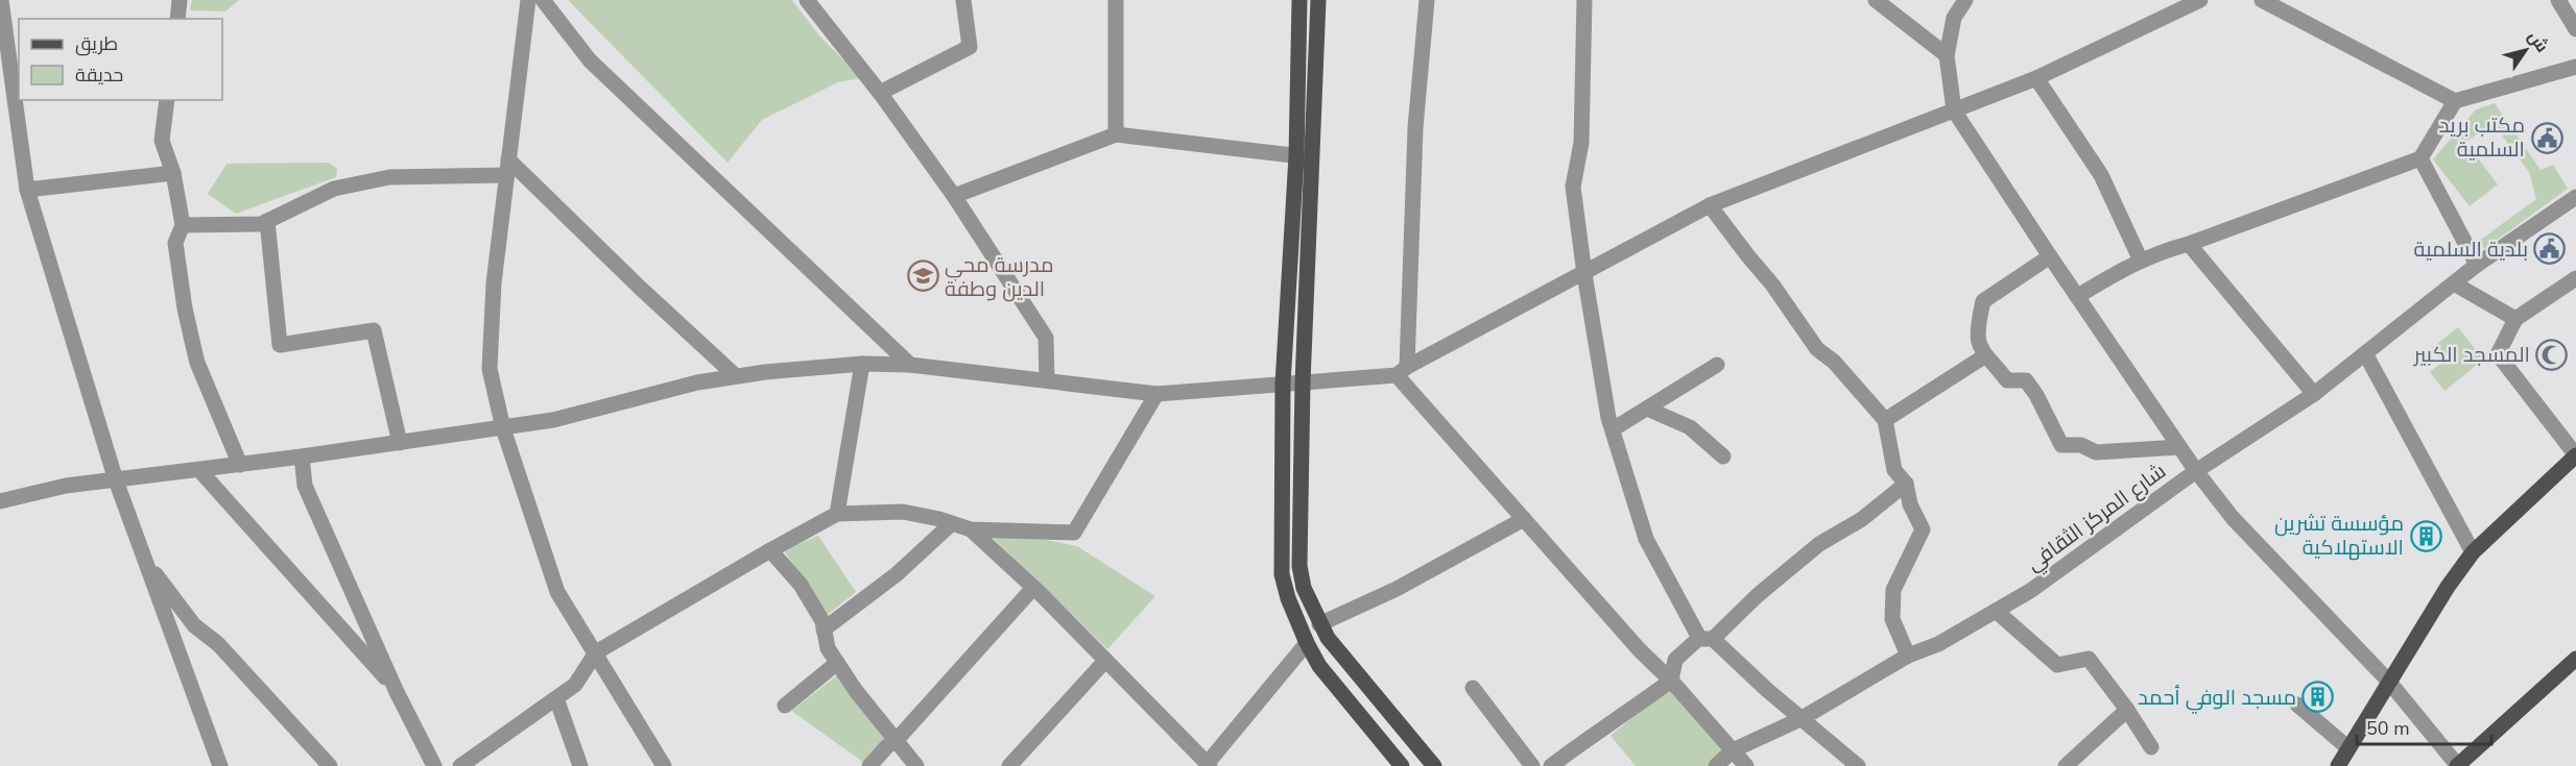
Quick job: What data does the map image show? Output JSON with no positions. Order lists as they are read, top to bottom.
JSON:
{
  "streets": {
    "street": ["شارع المركز الثقافي"]
  },
  "places": {
    "public building": ["مكتب بريد السلمية", "بلدية السلمية"],
    "school or university": ["مدرسة محي الدين وطفة"],
    "mosque": ["المسجد الكبير"],
    "building": ["مؤسسة تشرين الاستهلاكية", "مسجد الوفي أحمد"]
  },
  "legend": ["طريق", "حديقة"],
  "scale_bar": "50 m",
  "north": "top right"
}
